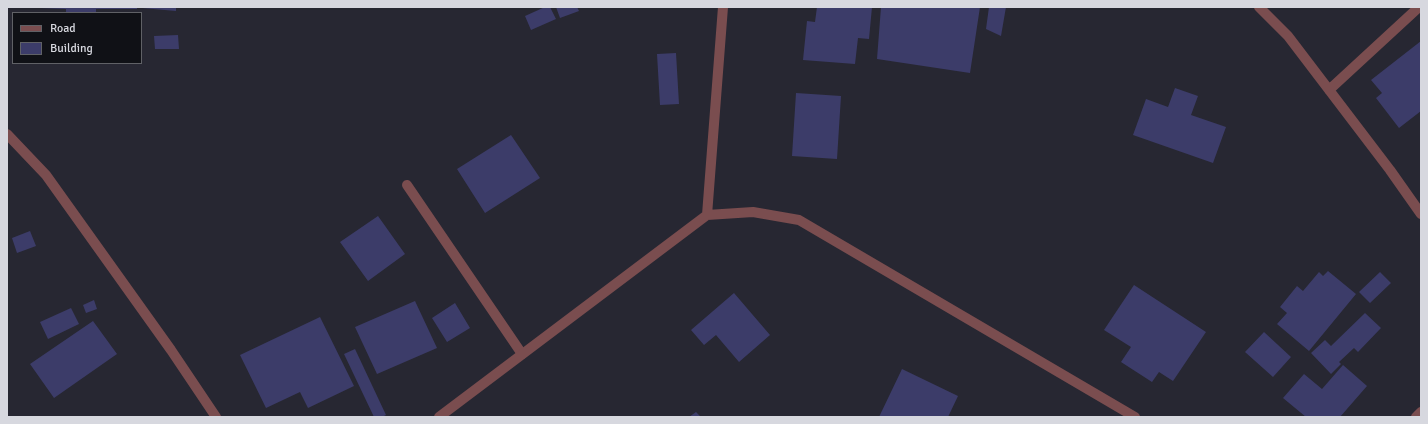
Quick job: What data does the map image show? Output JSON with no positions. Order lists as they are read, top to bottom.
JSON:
{
  "legend": ["Road", "Building"]
}
